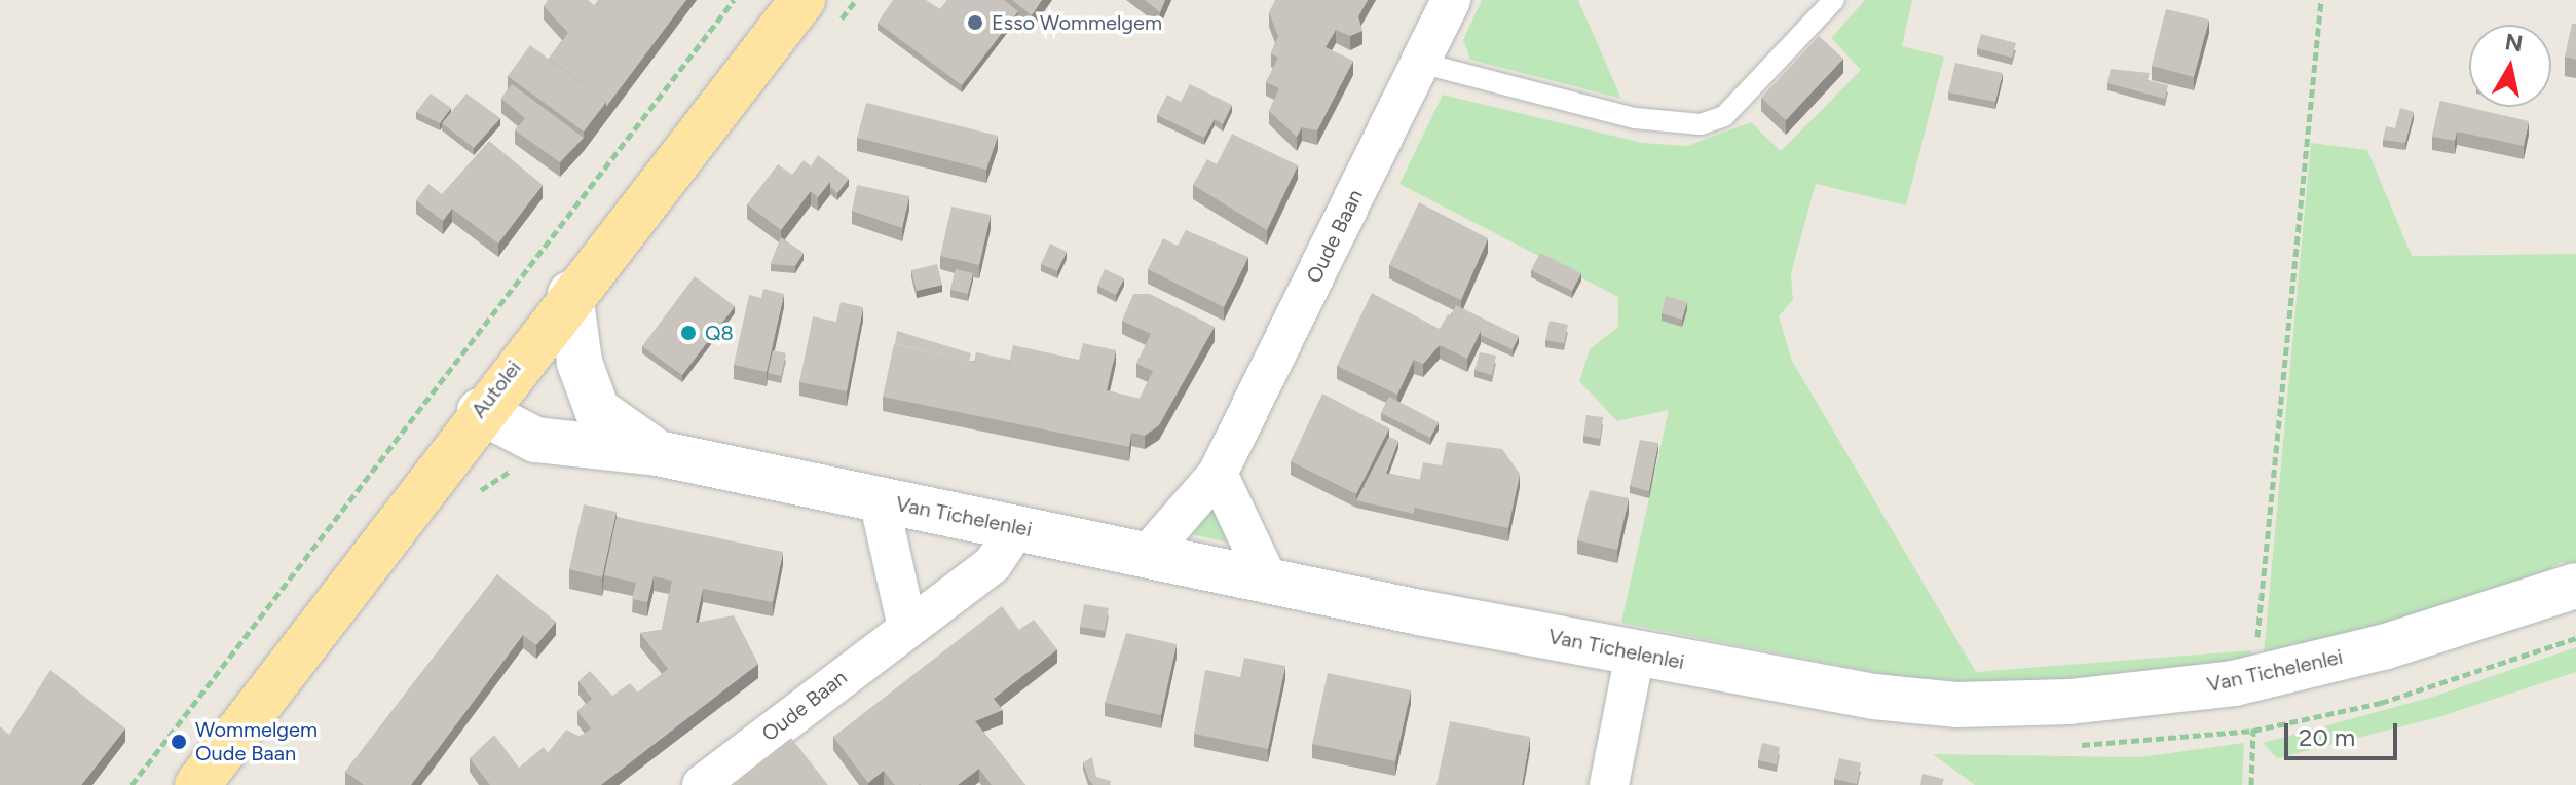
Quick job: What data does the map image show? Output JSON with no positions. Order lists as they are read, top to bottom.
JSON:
{
  "streets": {
    "main road": ["Autolei"],
    "street": ["Oude Baan", "Van Tichelenlei"]
  },
  "crossings": [
    ["Oude Baan", "Van Tichelenlei"],
    ["Autolei", "Van Tichelenlei"]
  ],
  "places": ["Esso Wommelgem", "Q8", "Wommelgem Oude Baan"],
  "scale_bar": "20 m",
  "north": "top"
}
